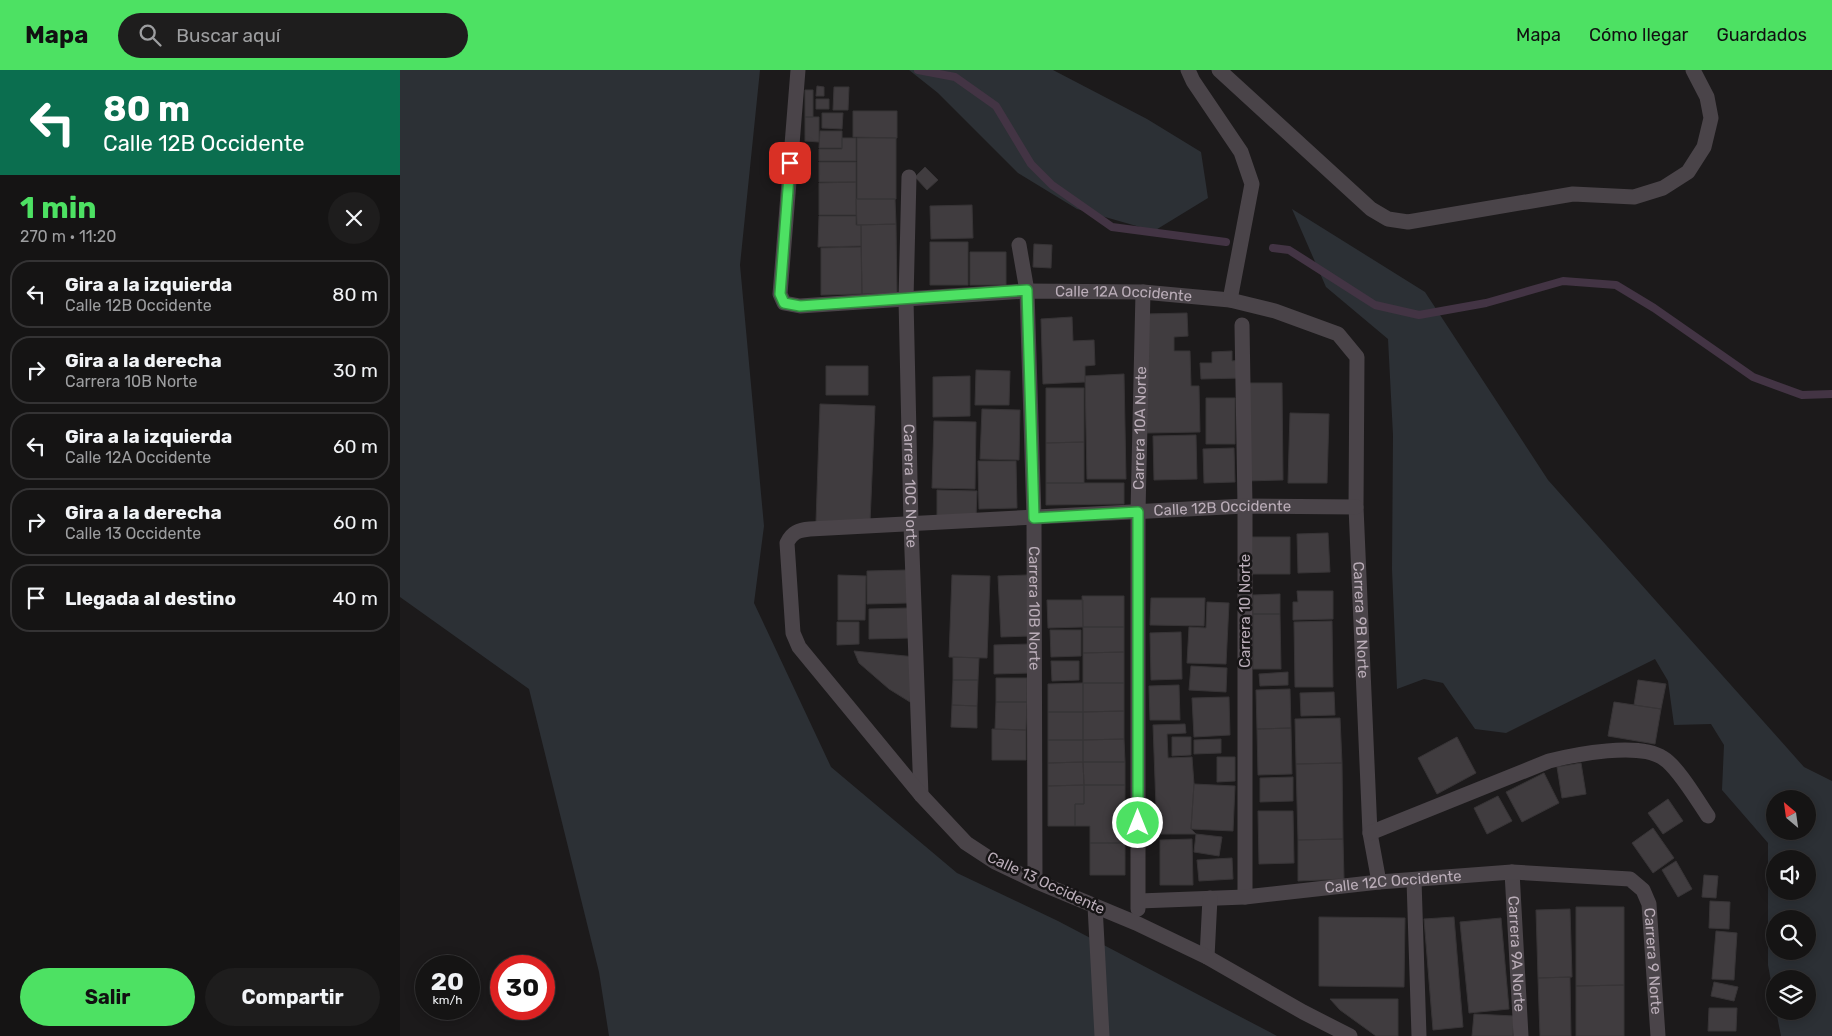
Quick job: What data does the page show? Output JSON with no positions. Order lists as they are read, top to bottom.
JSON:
{
  "streets": {
    "street": [
      "Calle 12A Occidente",
      "Carrera 10A Norte",
      "Carrera 10C Norte",
      "Calle 12B Occidente",
      "Carrera 10B Norte",
      "Carrera 10 Norte",
      "Carrera 9B Norte",
      "Calle 12C Occidente",
      "Calle 13 Occidente",
      "Carrera 9A Norte",
      "Carrera 9 Norte"
    ]
  },
  "crossings": [
    ["Calle 12A Occidente", "Carrera 10A Norte"],
    ["Calle 12A Occidente", "Carrera 10C Norte"],
    ["Calle 12A Occidente", "Carrera 10B Norte"],
    ["Calle 12A Occidente", "Carrera 9B Norte"],
    ["Carrera 10A Norte", "Calle 12B Occidente"],
    ["Carrera 10A Norte", "Calle 12C Occidente"],
    ["Carrera 10A Norte", "Calle 13 Occidente"],
    ["Carrera 10C Norte", "Calle 12B Occidente"],
    ["Carrera 10C Norte", "Calle 13 Occidente"],
    ["Calle 12B Occidente", "Carrera 10B Norte"],
    ["Calle 12B Occidente", "Carrera 10 Norte"],
    ["Calle 12B Occidente", "Carrera 9B Norte"],
    ["Calle 12B Occidente", "Calle 13 Occidente"],
    ["Carrera 10B Norte", "Calle 13 Occidente"],
    ["Carrera 10 Norte", "Calle 12C Occidente"],
    ["Carrera 9B Norte", "Calle 12C Occidente"],
    ["Calle 12C Occidente", "Carrera 9A Norte"],
    ["Calle 12C Occidente", "Carrera 9 Norte"]
  ],
  "north": "top left",
  "page": {
    "header": "Mapa",
    "search": "Buscar aquí",
    "nav": ["Mapa", "Cómo llegar", "Guardados"],
    "turn": ["80 m", "Calle 12B Occidente"],
    "heading": ["1 min", "270 m · 11:20"],
    "list": [
      {
        "name": "Gira a la izquierda",
        "note": "Calle 12B Occidente",
        "value": "80 m"
      },
      {
        "name": "Gira a la derecha",
        "note": "Carrera 10B Norte",
        "value": "30 m"
      },
      {
        "name": "Gira a la izquierda",
        "note": "Calle 12A Occidente",
        "value": "60 m"
      },
      {
        "name": "Gira a la derecha",
        "note": "Calle 13 Occidente",
        "value": "60 m"
      },
      {
        "name": "Llegada al destino",
        "value": "40 m"
      }
    ],
    "speed": "20 km/h",
    "limit": "30",
    "buttons": ["Salir", "Compartir"]
  }
}
